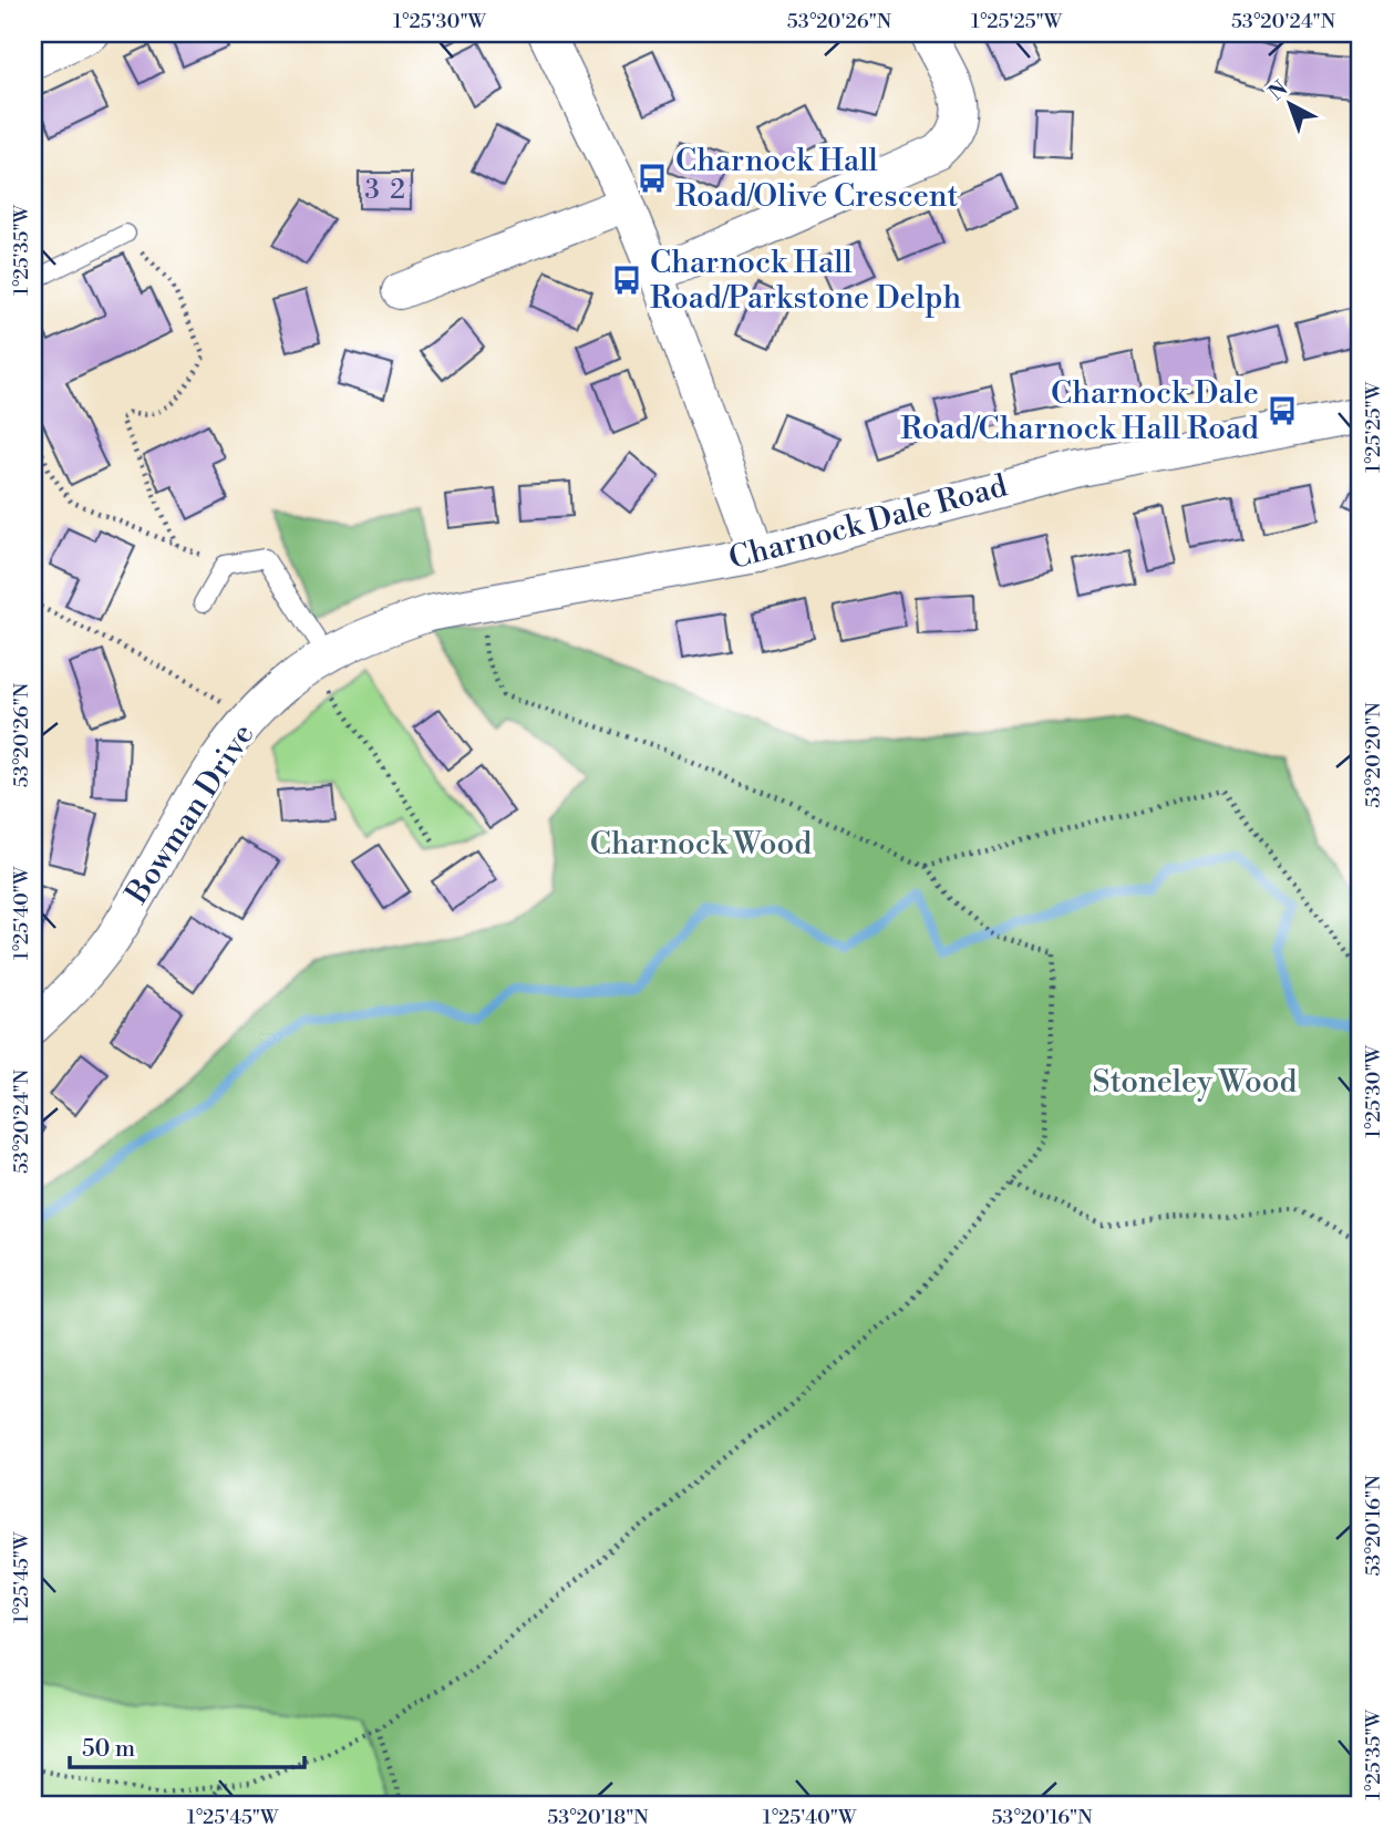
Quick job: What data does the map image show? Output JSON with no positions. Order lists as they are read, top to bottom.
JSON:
{
  "streets": {
    "street": ["Charnock Dale Road", "Bowman Drive"]
  },
  "crossings": [
    ["Charnock Dale Road", "Bowman Drive"]
  ],
  "parks": ["Charnock Wood", "Stoneley Wood"],
  "places": {
    "bus stop": ["Charnock Hall Road/Olive Crescent", "Charnock Hall Road/Parkstone Delph", "Charnock Dale Road/Charnock Hall Road"]
  },
  "house_numbers": ["3", "2"],
  "scale_bar": "50 m",
  "north": "top left",
  "coordinates": [
    "1°25'30\"W",
    "53°20'26\"N",
    "1°25'25\"W",
    "53°20'24\"N",
    "1°25'35\"W",
    "53°20'20\"N",
    "1°25'40\"W",
    "53°20'16\"N",
    "1°25'45\"W",
    "53°20'18\"N"
  ]
}
